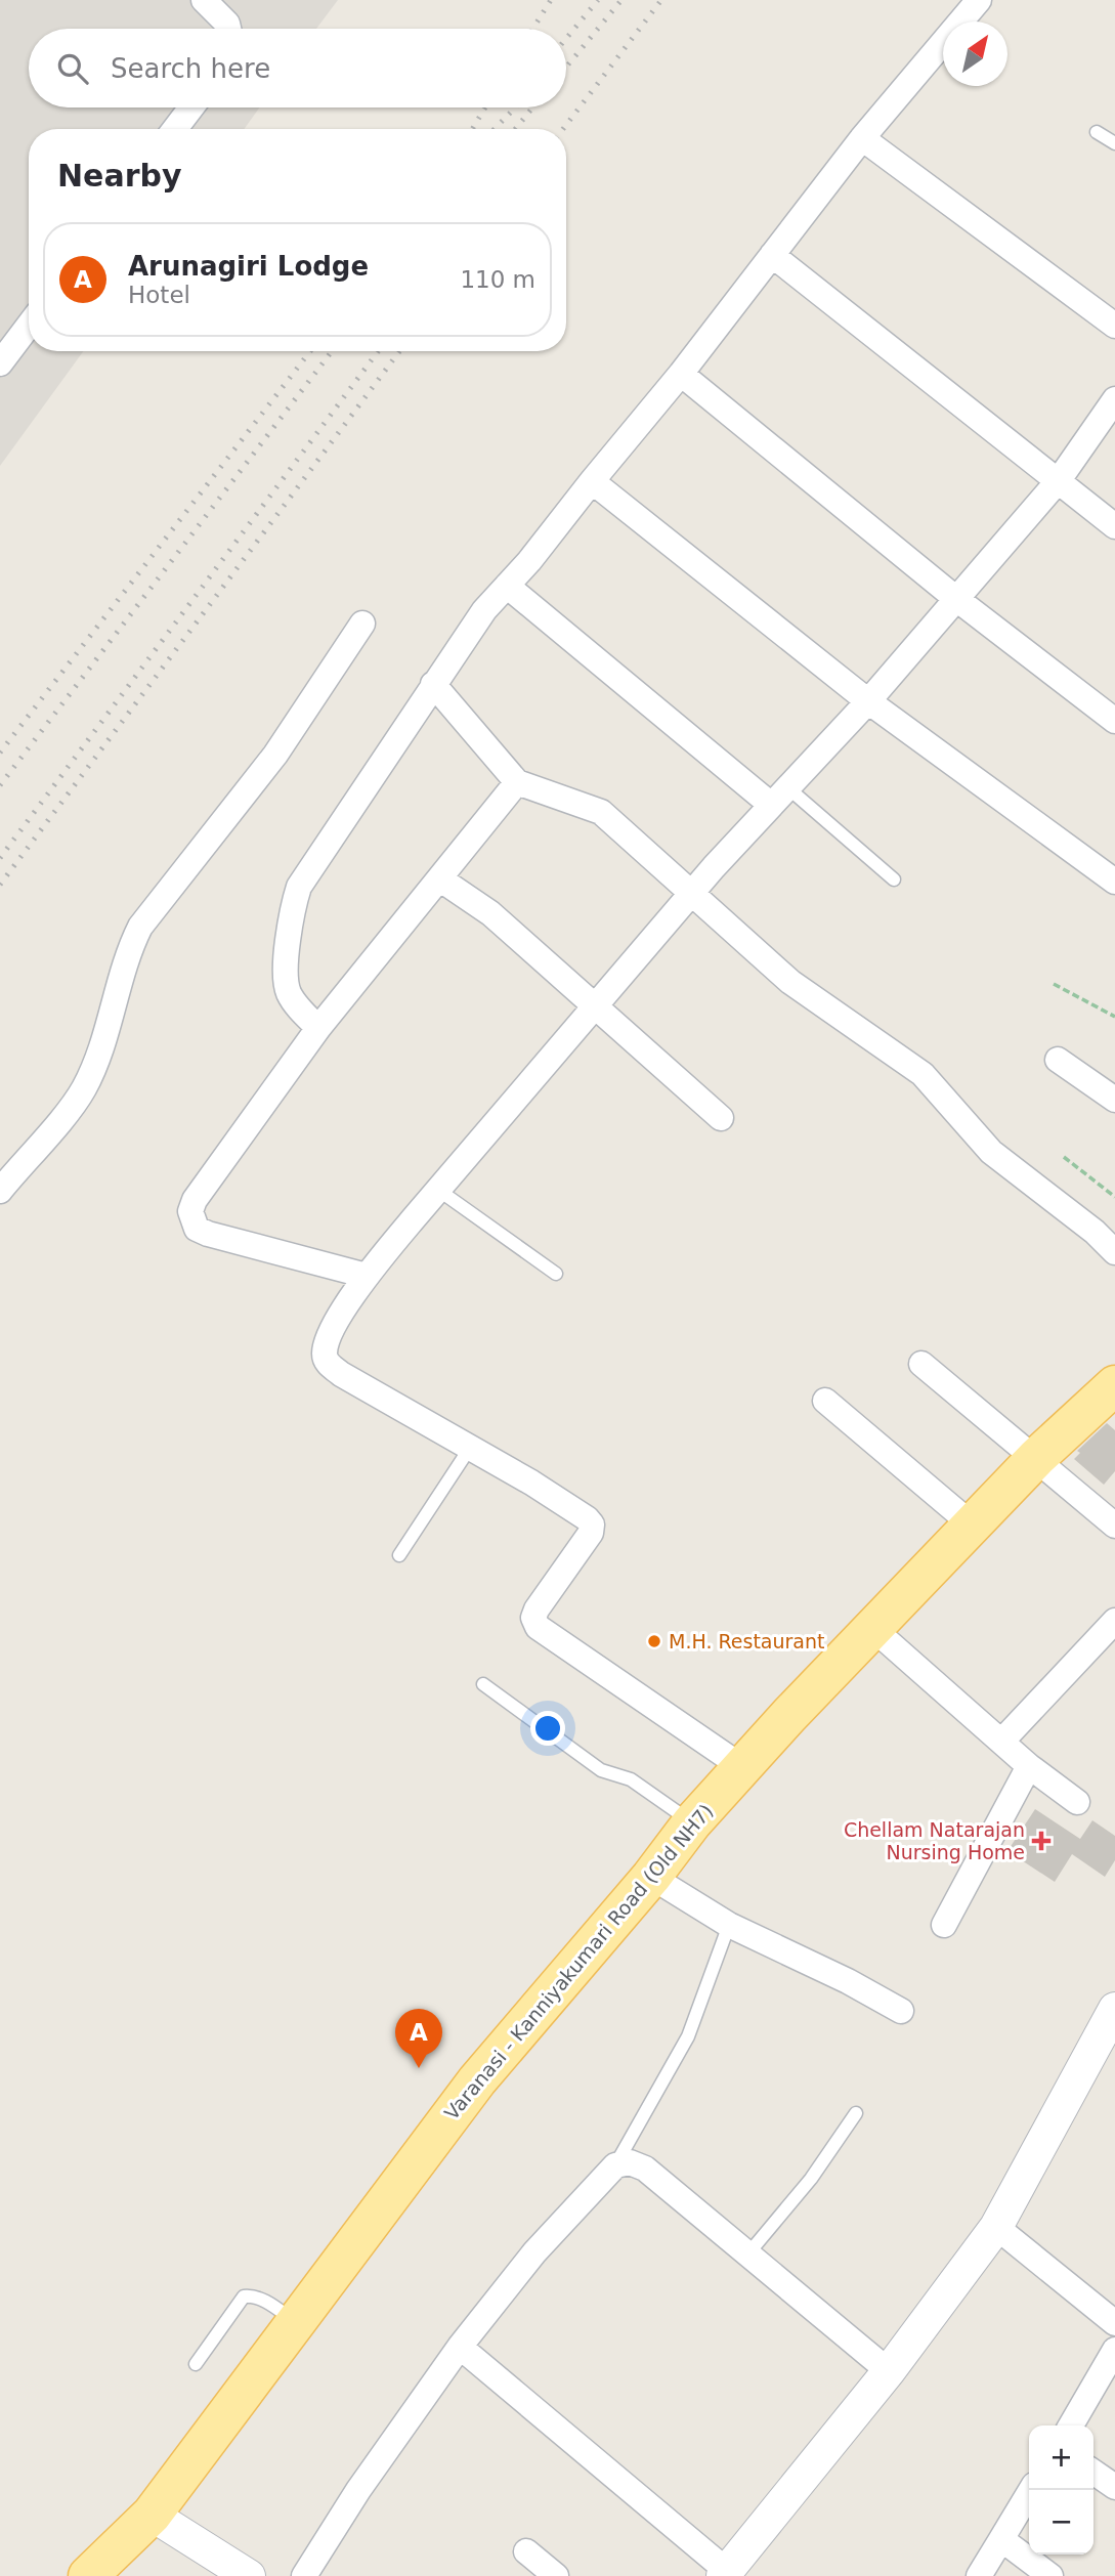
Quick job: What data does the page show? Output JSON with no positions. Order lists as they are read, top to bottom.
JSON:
{
  "streets": {
    "main road": ["Varanasi - Kanniyakumari Road (Old NH7)"]
  },
  "places": {
    "other": ["M.H. Restaurant"],
    "health": ["Chellam Natarajan Nursing Home"]
  },
  "north": "top right",
  "page": {
    "search": "Search here",
    "heading": "Nearby",
    "list": [
      {
        "mark": "A",
        "name": "Arunagiri Lodge",
        "note": "Hotel",
        "value": "110 m"
      }
    ],
    "pins": "A",
    "map_buttons": ["+", "−"]
  }
}
